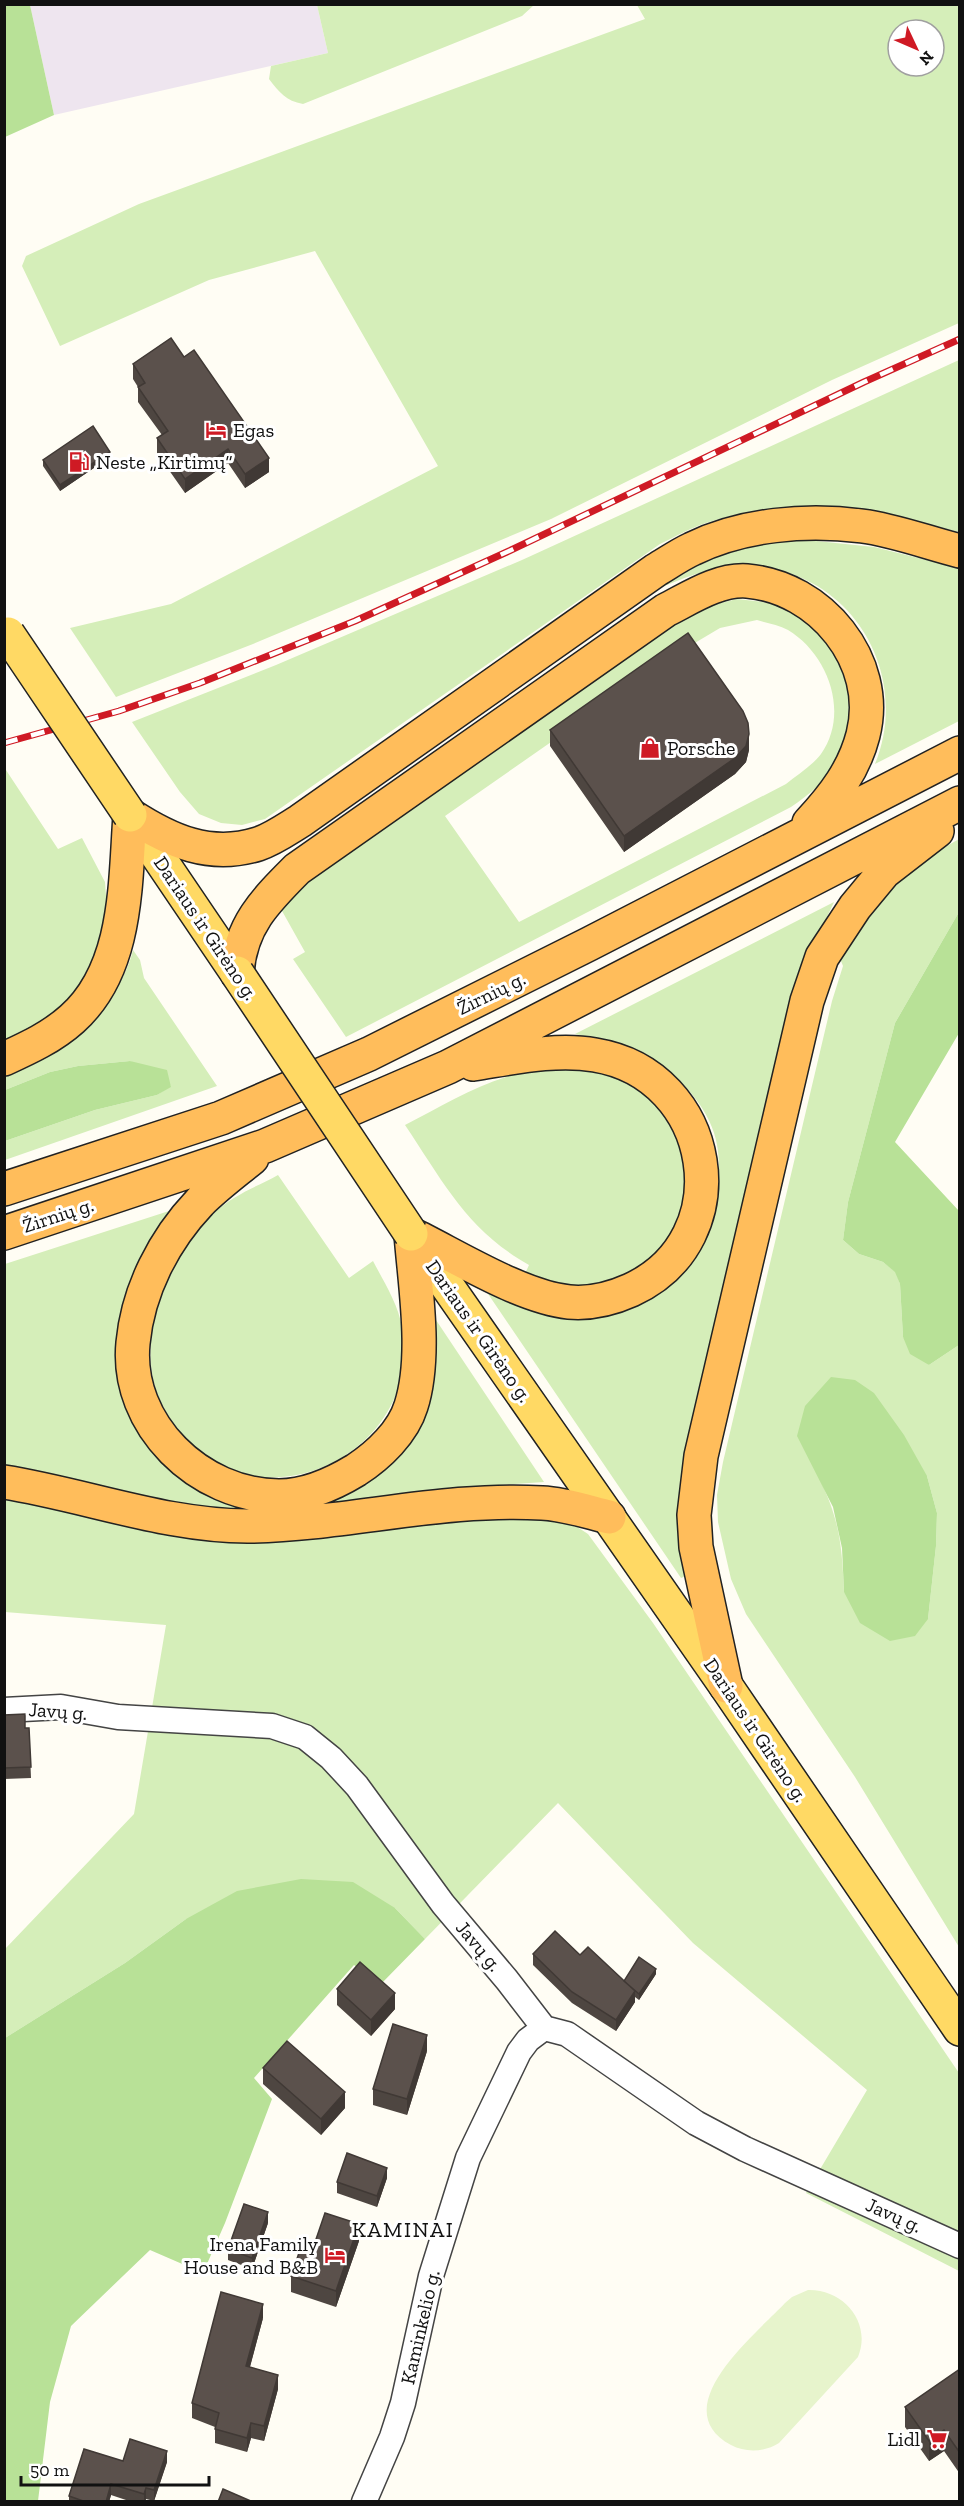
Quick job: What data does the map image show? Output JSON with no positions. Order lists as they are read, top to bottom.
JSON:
{
  "streets": {
    "highway": ["Žirnių g."],
    "main road": ["Dariaus ir Girėno g."],
    "street": ["Javų g.", "Kaminkelio g."]
  },
  "crossings": [
    ["Javų g.", "Kaminkelio g."]
  ],
  "districts": ["KAMINAI"],
  "places": {
    "hotel": ["Egas", "Irena Family House and B&B"],
    "fuel station": ["Neste „Kirtimų“"],
    "shop": ["Porsche"],
    "supermarket": ["Lidl"]
  },
  "scale_bar": "50 m",
  "north": "bottom right"
}
